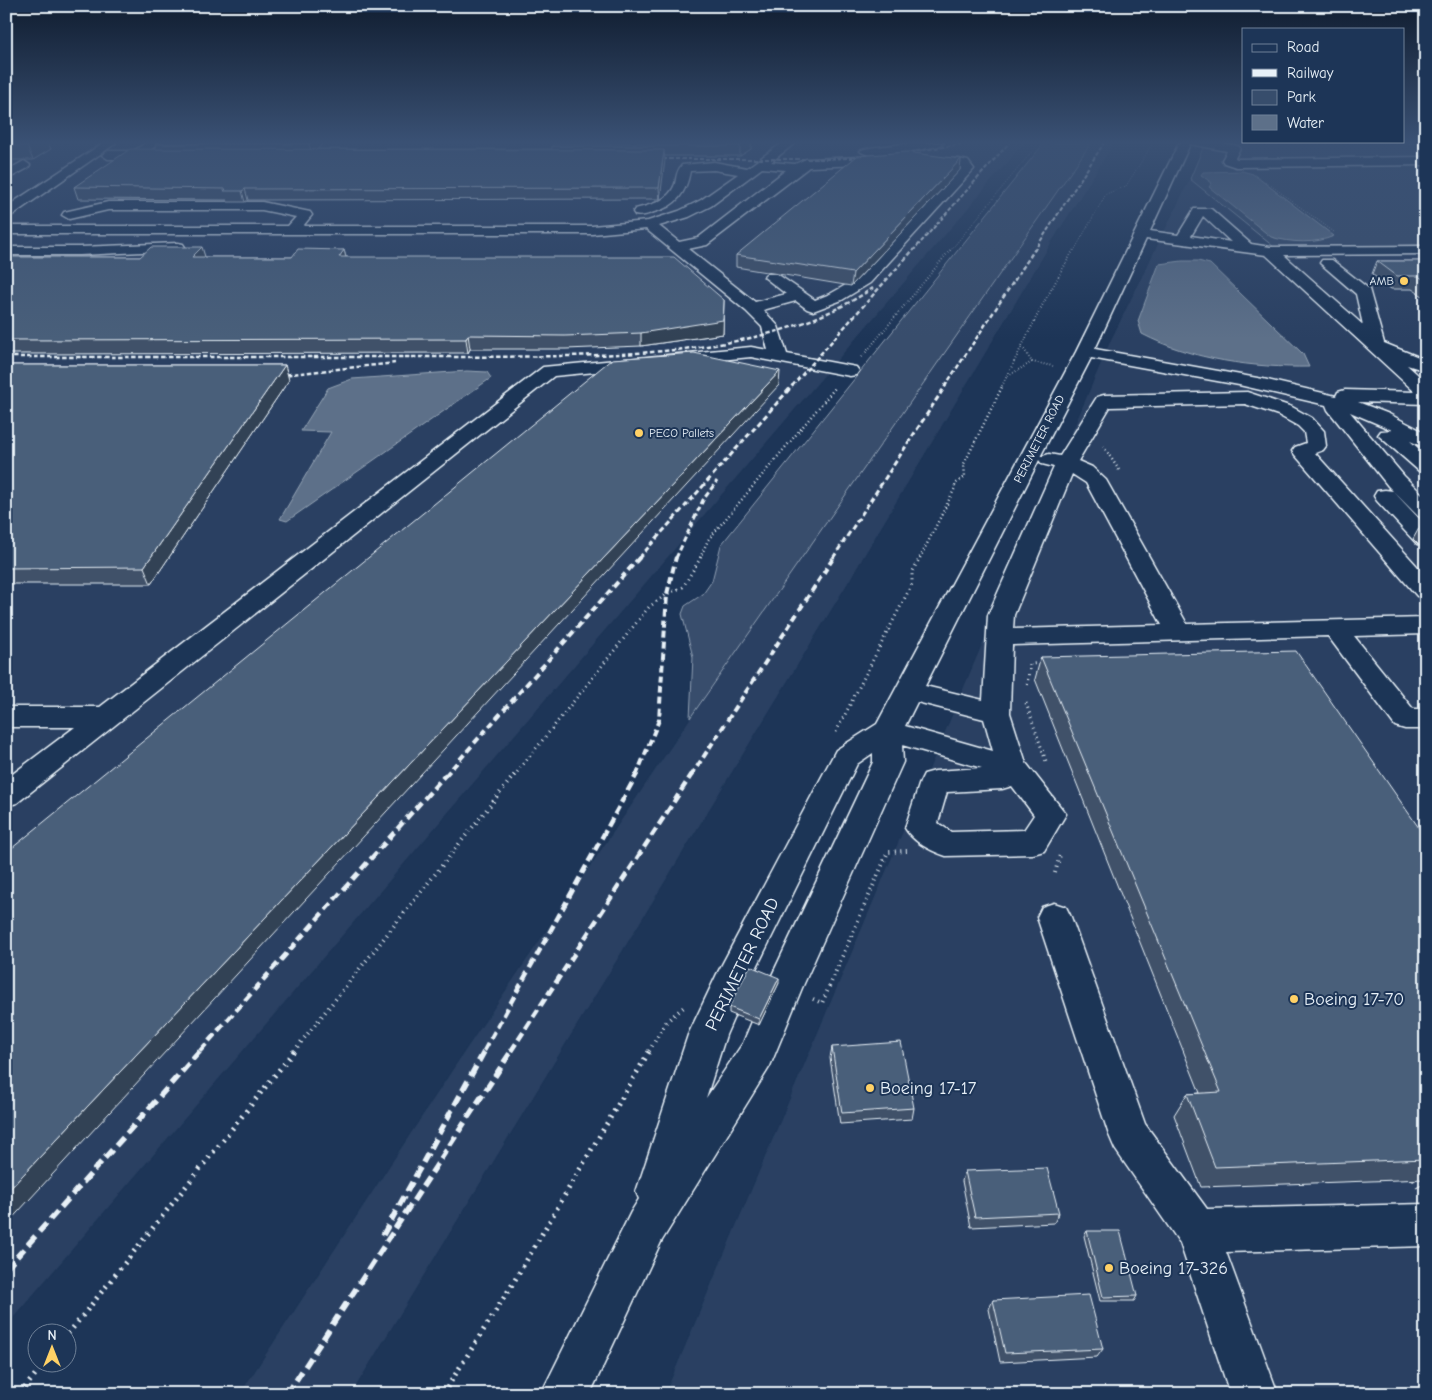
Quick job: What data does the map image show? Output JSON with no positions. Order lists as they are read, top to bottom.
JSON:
{
  "streets": {
    "street": ["PERIMETER ROAD"]
  },
  "places": [
    "AMB",
    "PECO Pallets",
    "Boeing 17-70",
    "Boeing 17-17",
    "Boeing 17-326"
  ],
  "legend": [
    "Road",
    "Railway",
    "Park",
    "Water"
  ],
  "north": "top"
}
